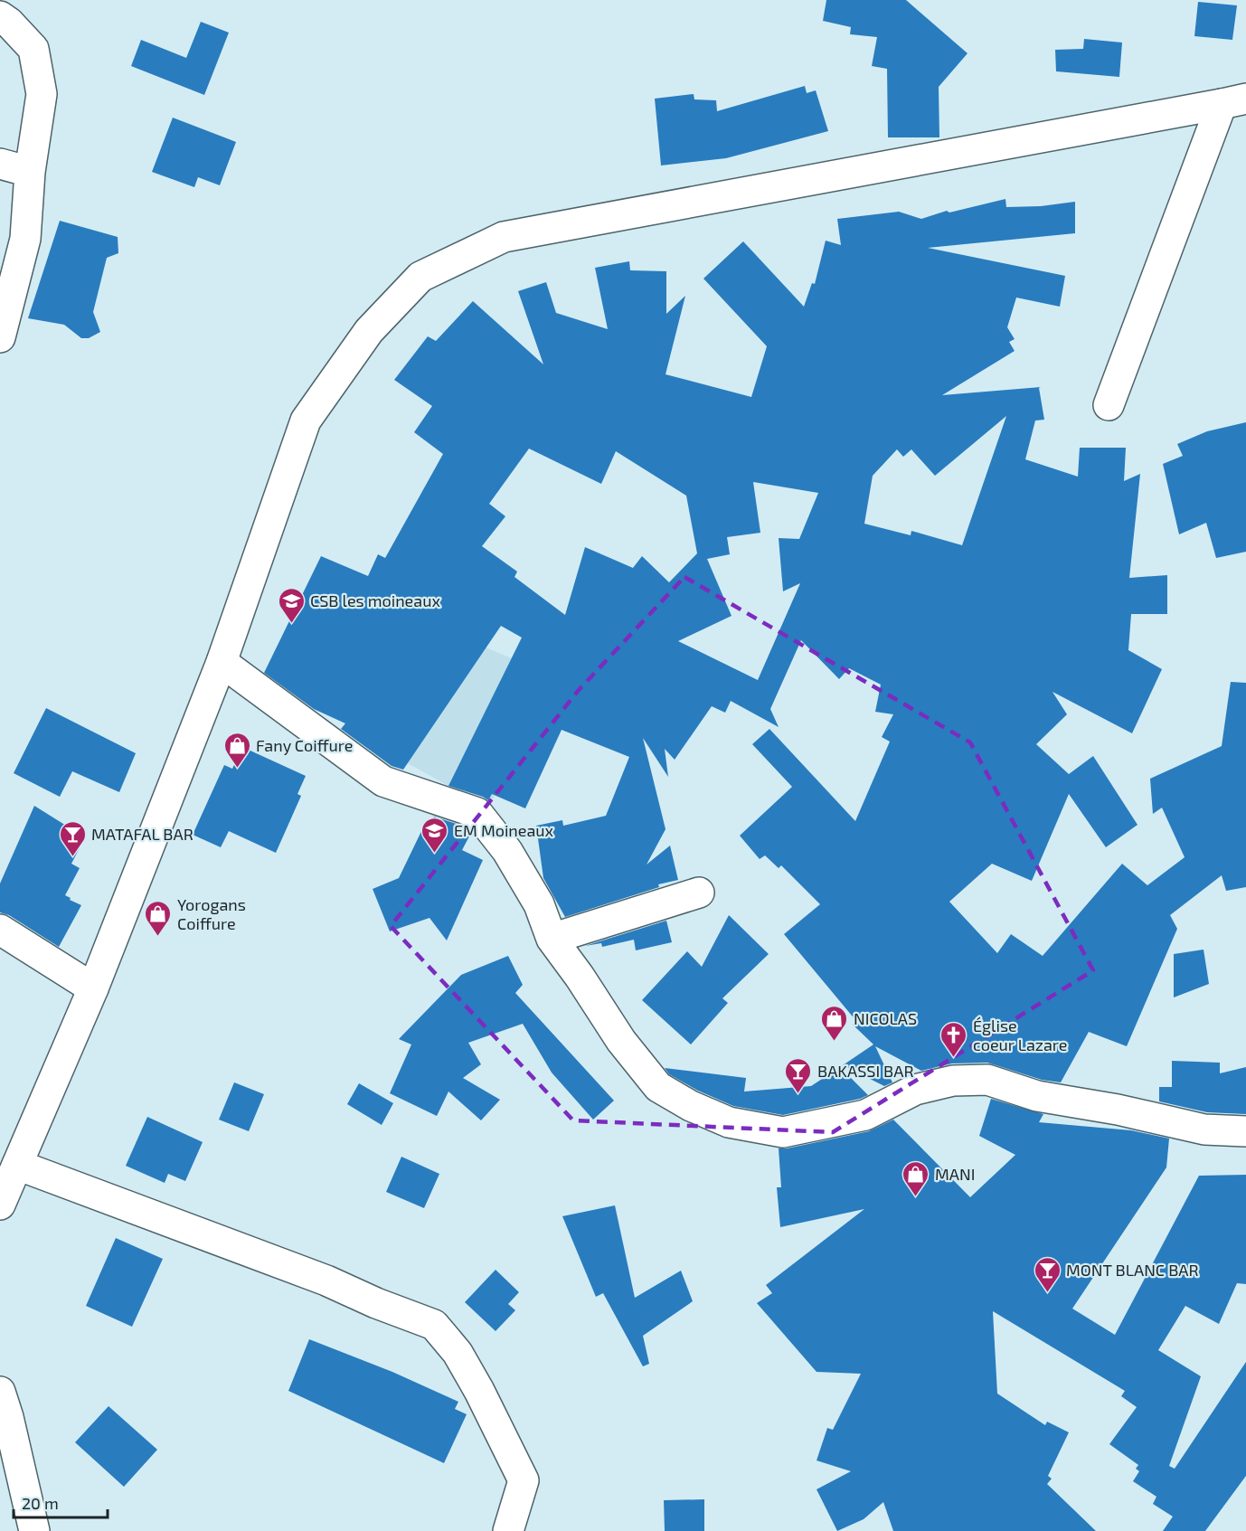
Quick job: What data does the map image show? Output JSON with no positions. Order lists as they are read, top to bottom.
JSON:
{
  "places": {
    "school or university": ["CSB les moineaux", "EM Moineaux"],
    "shop": [
      "Fany Coiffure",
      "Yorogans Coiffure",
      "NICOLAS",
      "MANI"
    ],
    "bar": ["MATAFAL BAR", "BAKASSI BAR", "MONT BLANC BAR"],
    "church": ["Église coeur Lazare"]
  },
  "scale_bar": "20 m"
}
